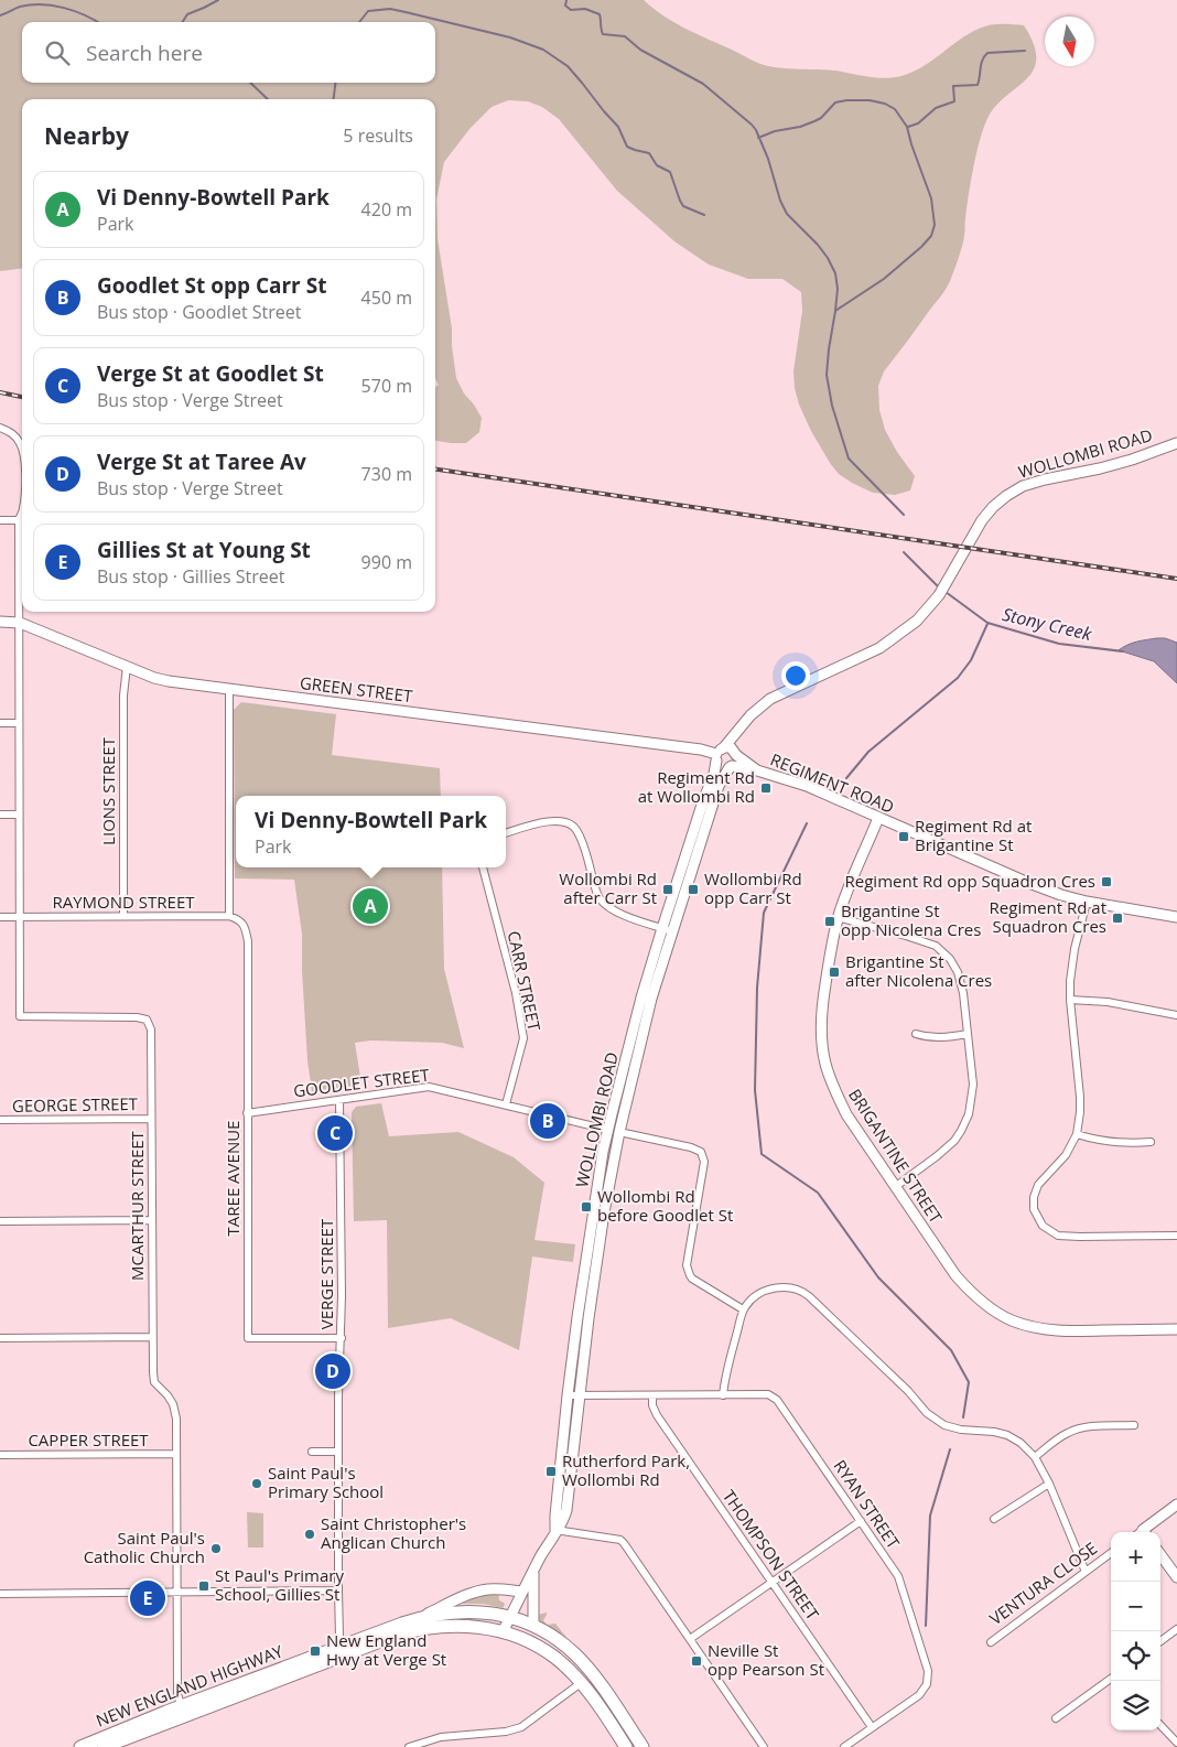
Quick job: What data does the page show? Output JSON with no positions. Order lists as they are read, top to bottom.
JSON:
{
  "streets": {
    "highway": ["NEW ENGLAND HIGHWAY"],
    "main road": [
      "WOLLOMBI ROAD",
      "GREEN STREET",
      "REGIMENT ROAD",
      "BRIGANTINE STREET"
    ],
    "street": [
      "LIONS STREET",
      "RAYMOND STREET",
      "CARR STREET",
      "GOODLET STREET",
      "GEORGE STREET",
      "TAREE AVENUE",
      "MCARTHUR STREET",
      "VERGE STREET",
      "CAPPER STREET",
      "RYAN STREET",
      "THOMPSON STREET",
      "VENTURA CLOSE"
    ]
  },
  "crossings": [
    ["WOLLOMBI ROAD", "GREEN STREET"],
    ["WOLLOMBI ROAD", "REGIMENT ROAD"],
    ["WOLLOMBI ROAD", "GOODLET STREET"],
    ["WOLLOMBI ROAD", "NEW ENGLAND HIGHWAY"],
    ["GREEN STREET", "REGIMENT ROAD"],
    ["GREEN STREET", "LIONS STREET"],
    ["REGIMENT ROAD", "BRIGANTINE STREET"],
    ["LIONS STREET", "RAYMOND STREET"],
    ["RAYMOND STREET", "TAREE AVENUE"],
    ["RAYMOND STREET", "MCARTHUR STREET"],
    ["CARR STREET", "GOODLET STREET"],
    ["GOODLET STREET", "TAREE AVENUE"],
    ["GOODLET STREET", "VERGE STREET"],
    ["GEORGE STREET", "MCARTHUR STREET"],
    ["TAREE AVENUE", "VERGE STREET"],
    ["MCARTHUR STREET", "CAPPER STREET"],
    ["VERGE STREET", "NEW ENGLAND HIGHWAY"],
    ["RYAN STREET", "THOMPSON STREET"]
  ],
  "water": ["Stony Creek"],
  "places": {
    "transit": [
      "Regiment Rd at Wollombi Rd",
      "Regiment Rd at Brigantine St",
      "Regiment Rd opp Squadron Cres",
      "Wollombi Rd after Carr St",
      "Wollombi Rd opp Carr St",
      "Regiment Rd at Squadron Cres",
      "Brigantine St opp Nicolena Cres",
      "Brigantine St after Nicolena Cres",
      "Wollombi Rd before Goodlet St",
      "Rutherford Park, Wollombi Rd",
      "St Paul's Primary School, Gillies St",
      "New England Hwy at Verge St",
      "Neville St opp Pearson St"
    ],
    "other": ["Saint Paul's Primary School", "Saint Christopher's Anglican Church", "Saint Paul's Catholic Church"]
  },
  "north": "bottom",
  "page": {
    "search": "Search here",
    "heading": ["Nearby", "5 results"],
    "list": [
      {
        "mark": "A",
        "name": "Vi Denny-Bowtell Park",
        "note": "Park",
        "value": "420 m"
      },
      {
        "mark": "B",
        "name": "Goodlet St opp Carr St",
        "note": "Bus stop · Goodlet Street",
        "value": "450 m"
      },
      {
        "mark": "C",
        "name": "Verge St at Goodlet St",
        "note": "Bus stop · Verge Street",
        "value": "570 m"
      },
      {
        "mark": "D",
        "name": "Verge St at Taree Av",
        "note": "Bus stop · Verge Street",
        "value": "730 m"
      },
      {
        "mark": "E",
        "name": "Gillies St at Young St",
        "note": "Bus stop · Gillies Street",
        "value": "990 m"
      }
    ],
    "popup": ["Vi Denny-Bowtell Park", "Park"],
    "pins": [
      "A",
      "B",
      "C",
      "D",
      "E"
    ],
    "map_buttons": ["+", "−"]
  }
}
